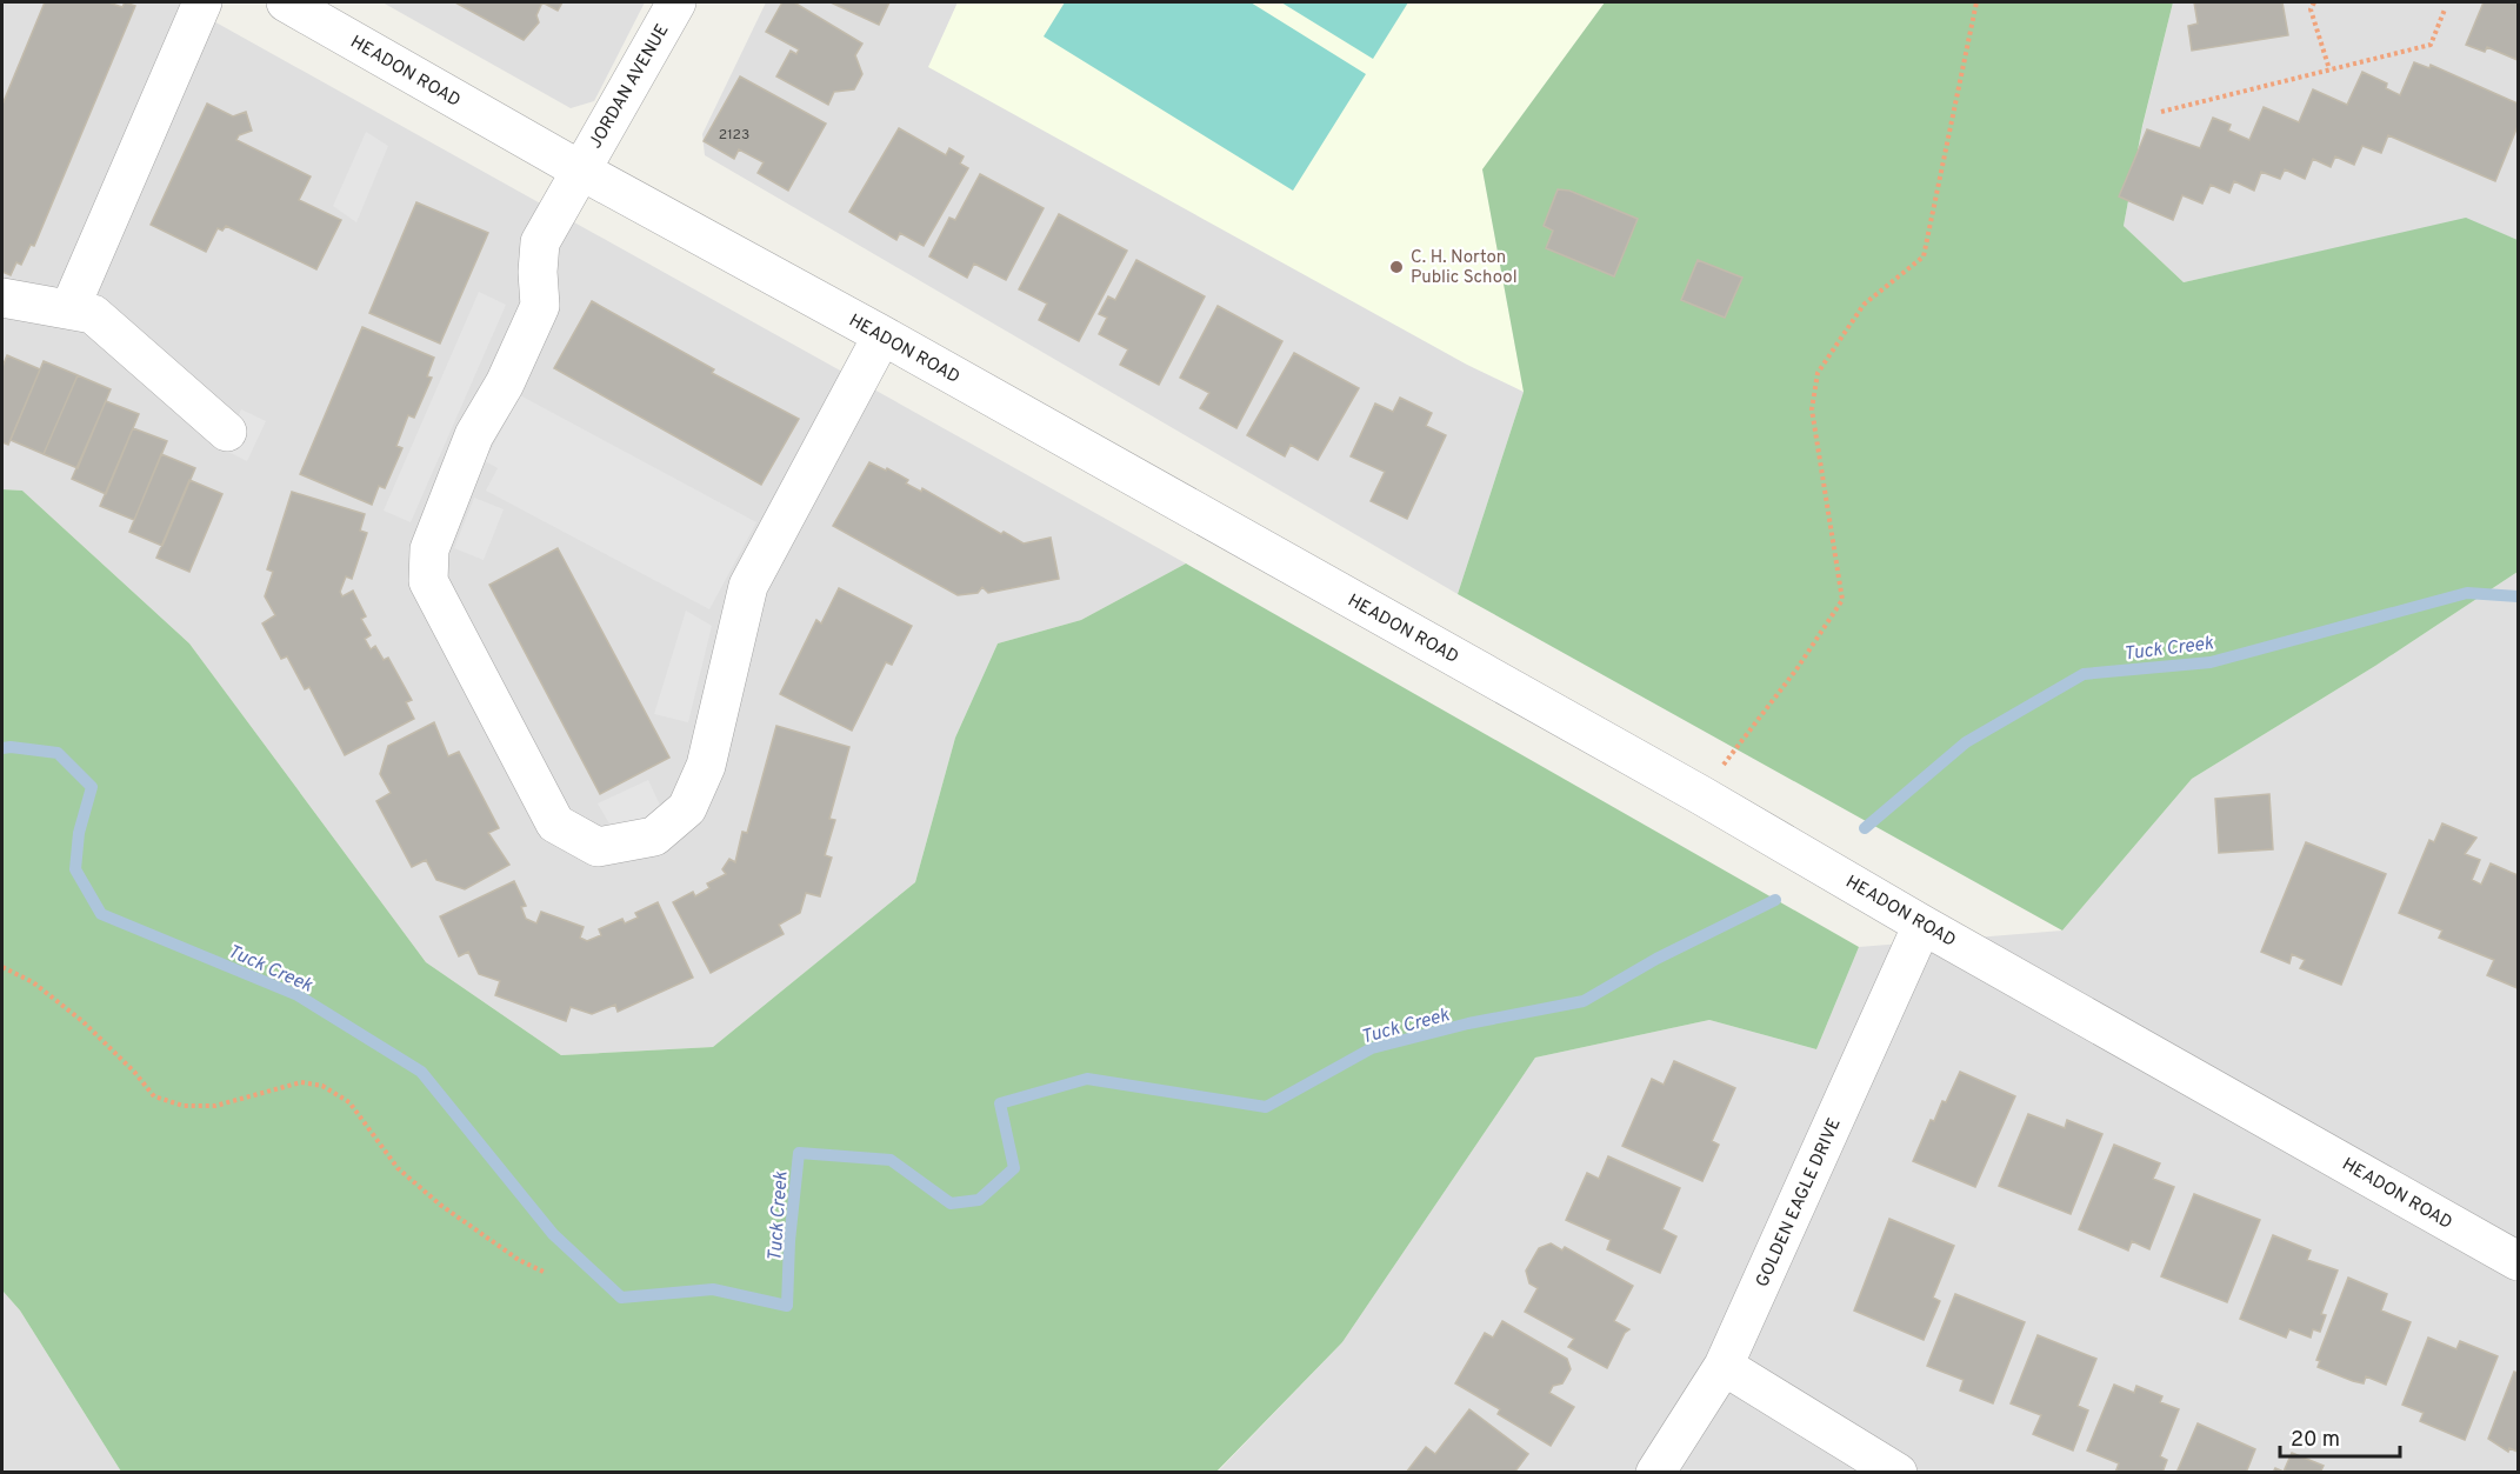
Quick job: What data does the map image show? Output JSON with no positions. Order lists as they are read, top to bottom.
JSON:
{
  "streets": {
    "street": ["HEADON ROAD", "JORDAN AVENUE", "GOLDEN EAGLE DRIVE"]
  },
  "crossings": [
    ["HEADON ROAD", "JORDAN AVENUE"],
    ["HEADON ROAD", "GOLDEN EAGLE DRIVE"]
  ],
  "water": ["Tuck Creek"],
  "places": ["C. H. Norton Public School"],
  "house_numbers": ["2123"],
  "scale_bar": "20 m"
}
